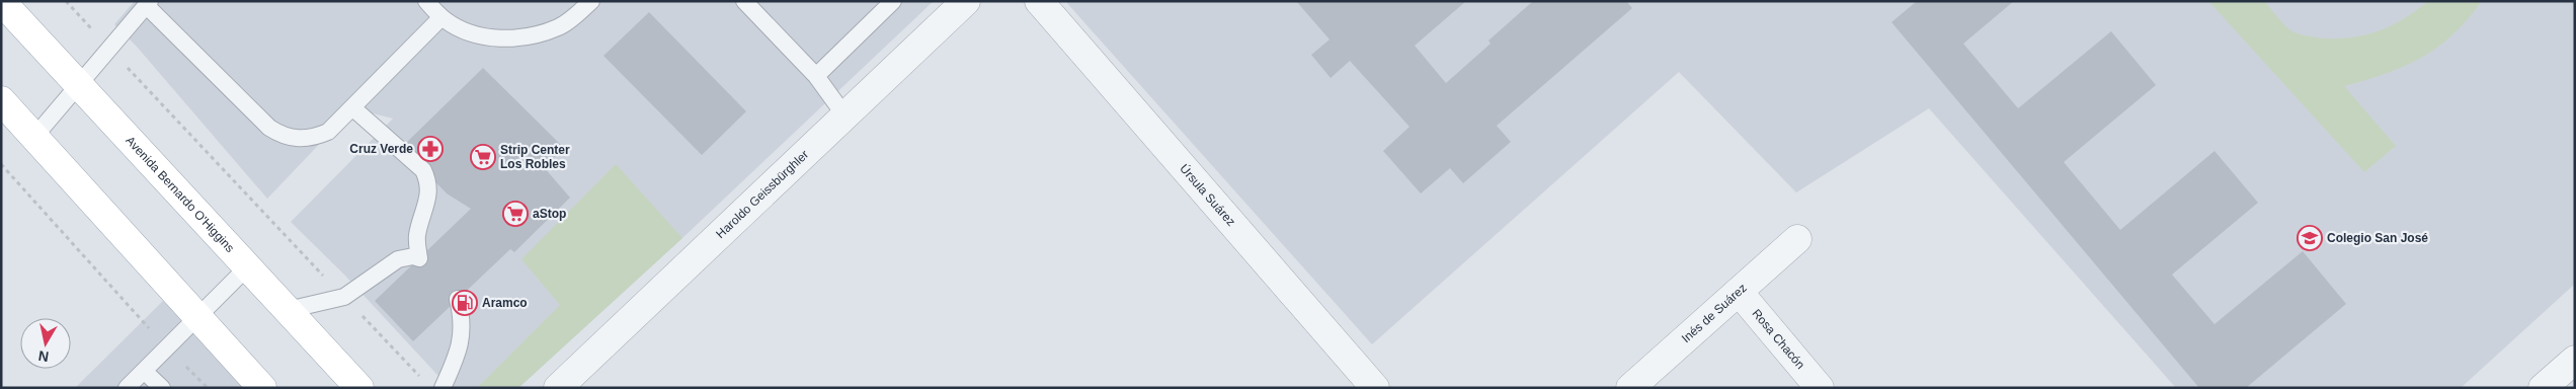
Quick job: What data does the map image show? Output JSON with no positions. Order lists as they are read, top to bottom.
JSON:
{
  "streets": {
    "main road": ["Avenida Bernardo O'Higgins"],
    "street": [
      "Úrsula Suárez",
      "Haroldo Geissbürghler",
      "Inés de Suárez",
      "Rosa Chacón"
    ]
  },
  "crossings": [
    ["Inés de Suárez", "Rosa Chacón"]
  ],
  "places": {
    "pharmacy": ["Cruz Verde"],
    "supermarket": ["Strip Center Los Robles", "aStop"],
    "school or university": ["Colegio San José"],
    "fuel station": ["Aramco"]
  },
  "north": "bottom"
}
